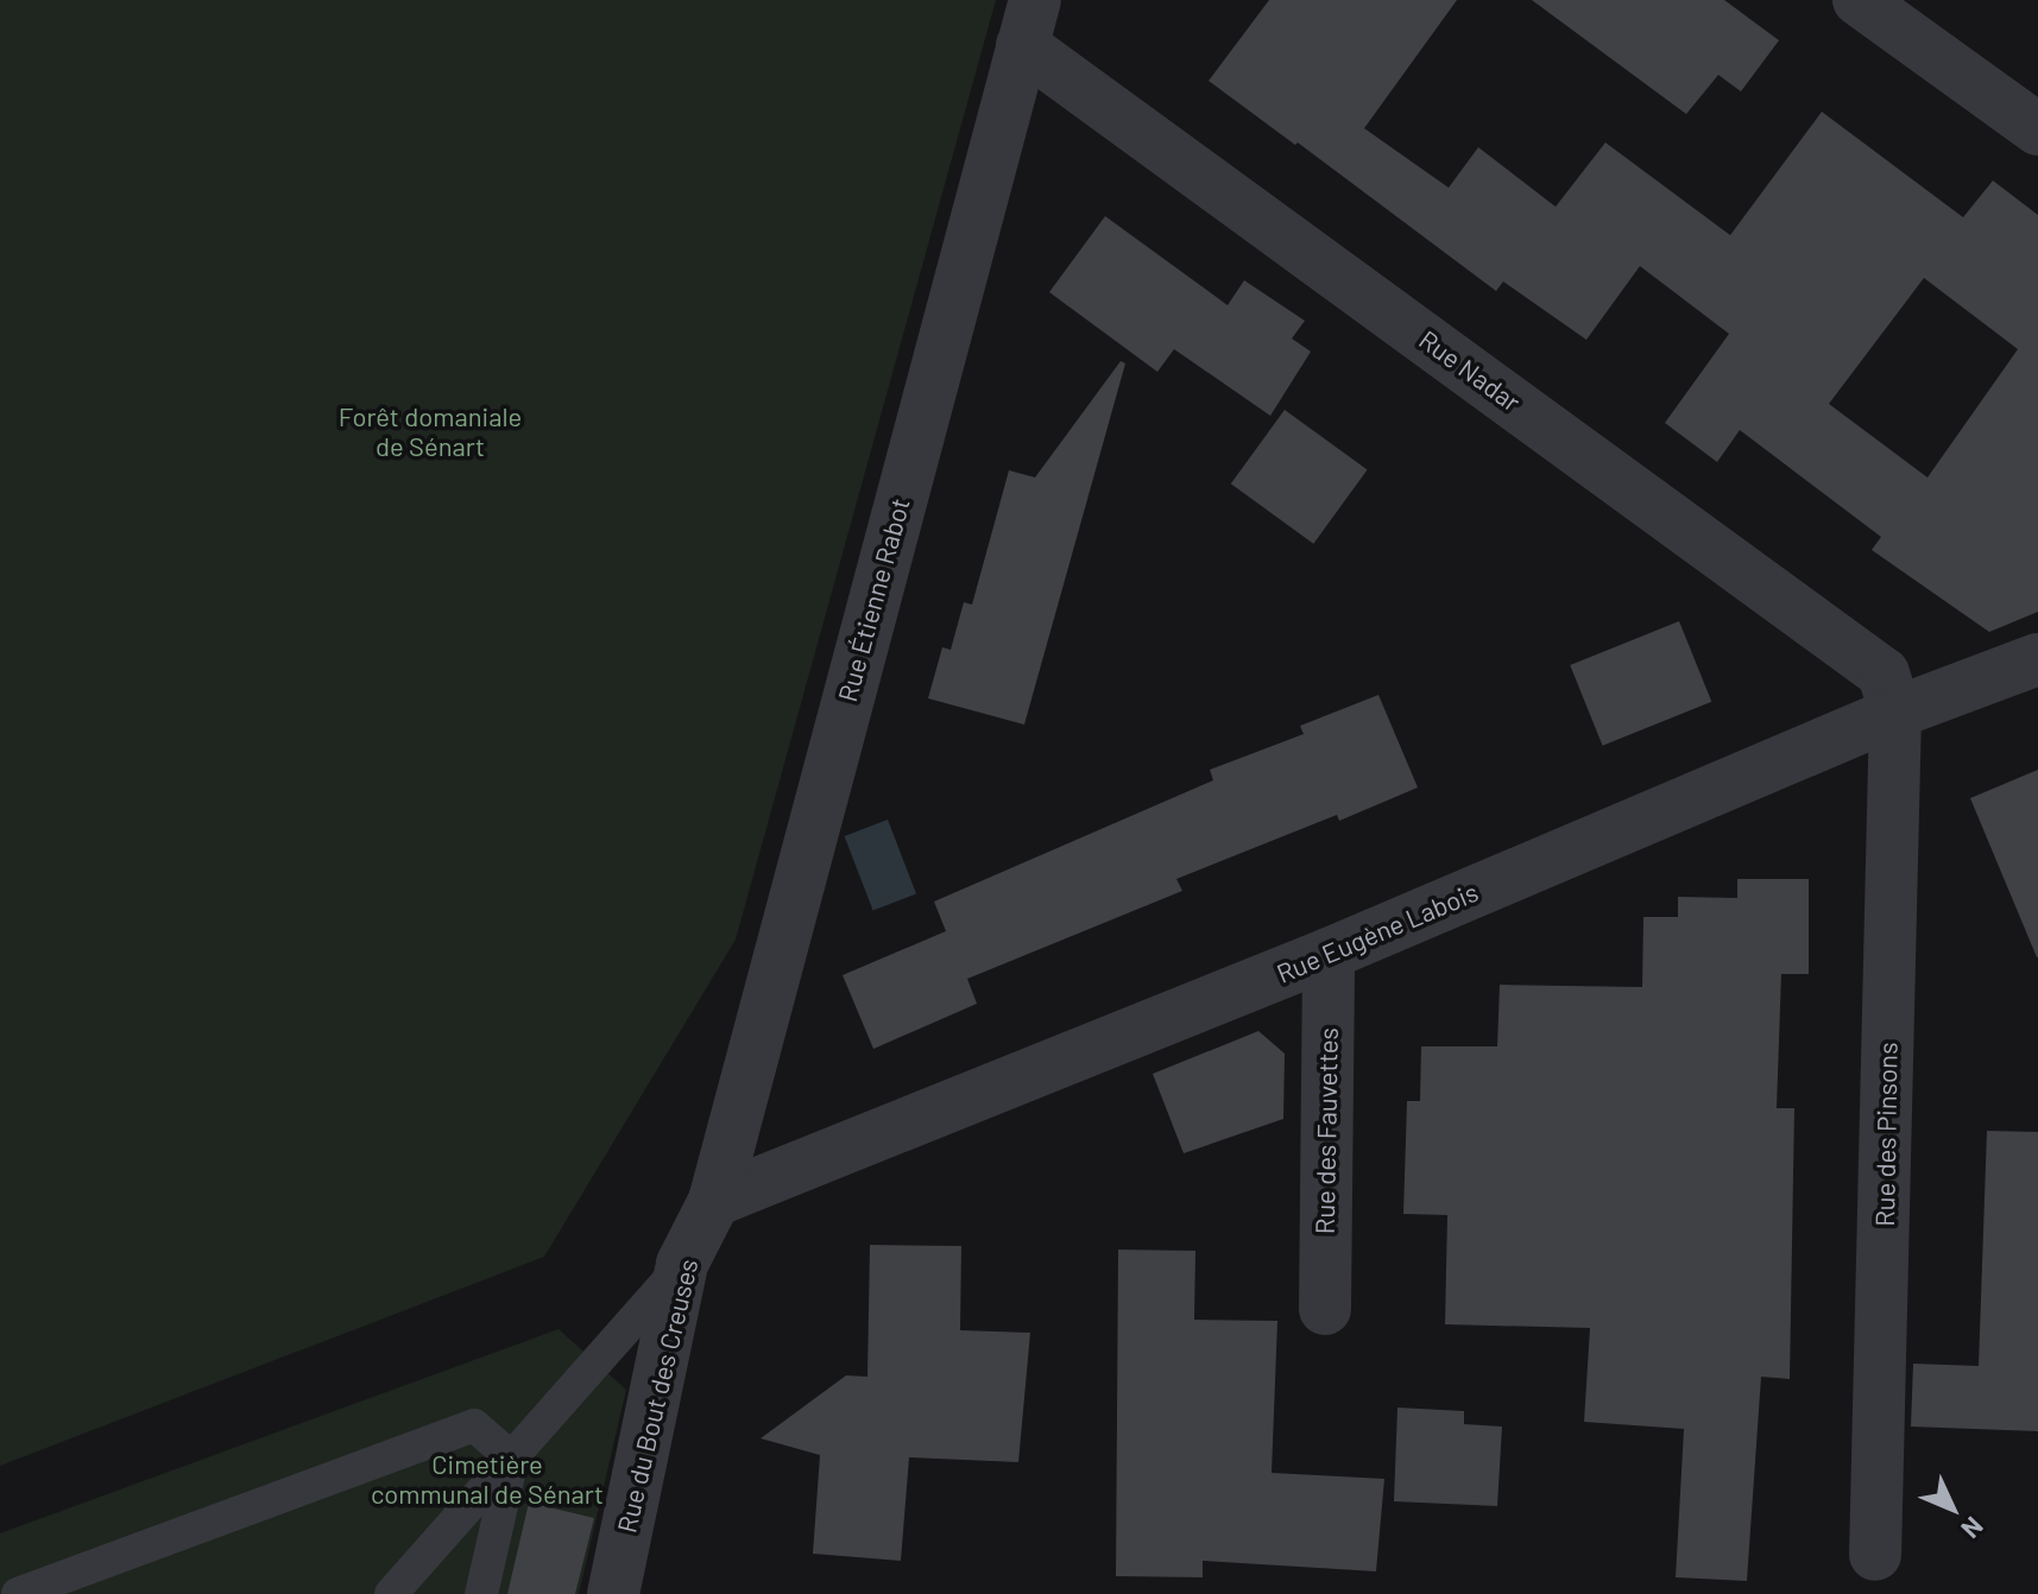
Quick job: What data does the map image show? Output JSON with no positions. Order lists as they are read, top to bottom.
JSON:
{
  "streets": {
    "street": [
      "Rue Nadar",
      "Rue Étienne Rabot",
      "Rue Eugène Labois",
      "Rue des Fauvettes",
      "Rue des Pinsons",
      "Rue du Bout des Creuses"
    ]
  },
  "crossings": [
    ["Rue Nadar", "Rue Étienne Rabot"],
    ["Rue Nadar", "Rue Eugène Labois"],
    ["Rue Nadar", "Rue des Pinsons"],
    ["Rue Étienne Rabot", "Rue Eugène Labois"],
    ["Rue Étienne Rabot", "Rue du Bout des Creuses"],
    ["Rue Eugène Labois", "Rue des Fauvettes"],
    ["Rue Eugène Labois", "Rue des Pinsons"],
    ["Rue Eugène Labois", "Rue du Bout des Creuses"]
  ],
  "parks": ["Forêt domaniale de Sénart", "Cimetière communal de Sénart"],
  "north": "bottom right"
}
